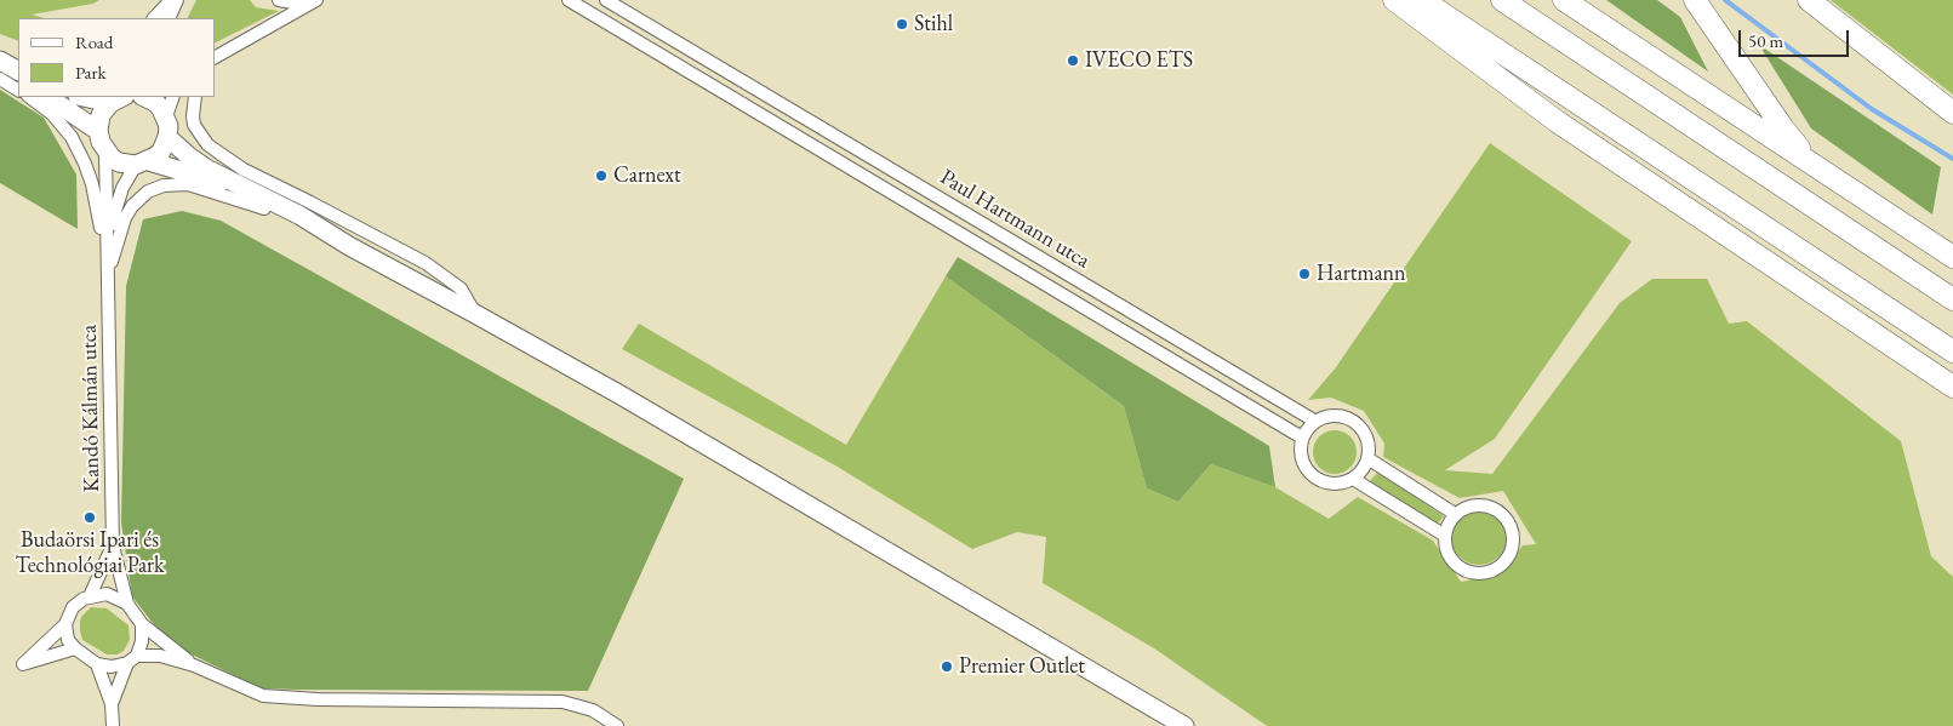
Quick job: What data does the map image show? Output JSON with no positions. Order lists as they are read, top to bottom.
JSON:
{
  "streets": {
    "street": ["Paul Hartmann utca", "Kandó Kálmán utca"]
  },
  "places": [
    "Stihl",
    "IVECO ETS",
    "Carnext",
    "Hartmann",
    "Budaörsi Ipari és Technológiai Park",
    "Premier Outlet"
  ],
  "legend": ["Road", "Park"],
  "scale_bar": "50 m"
}
